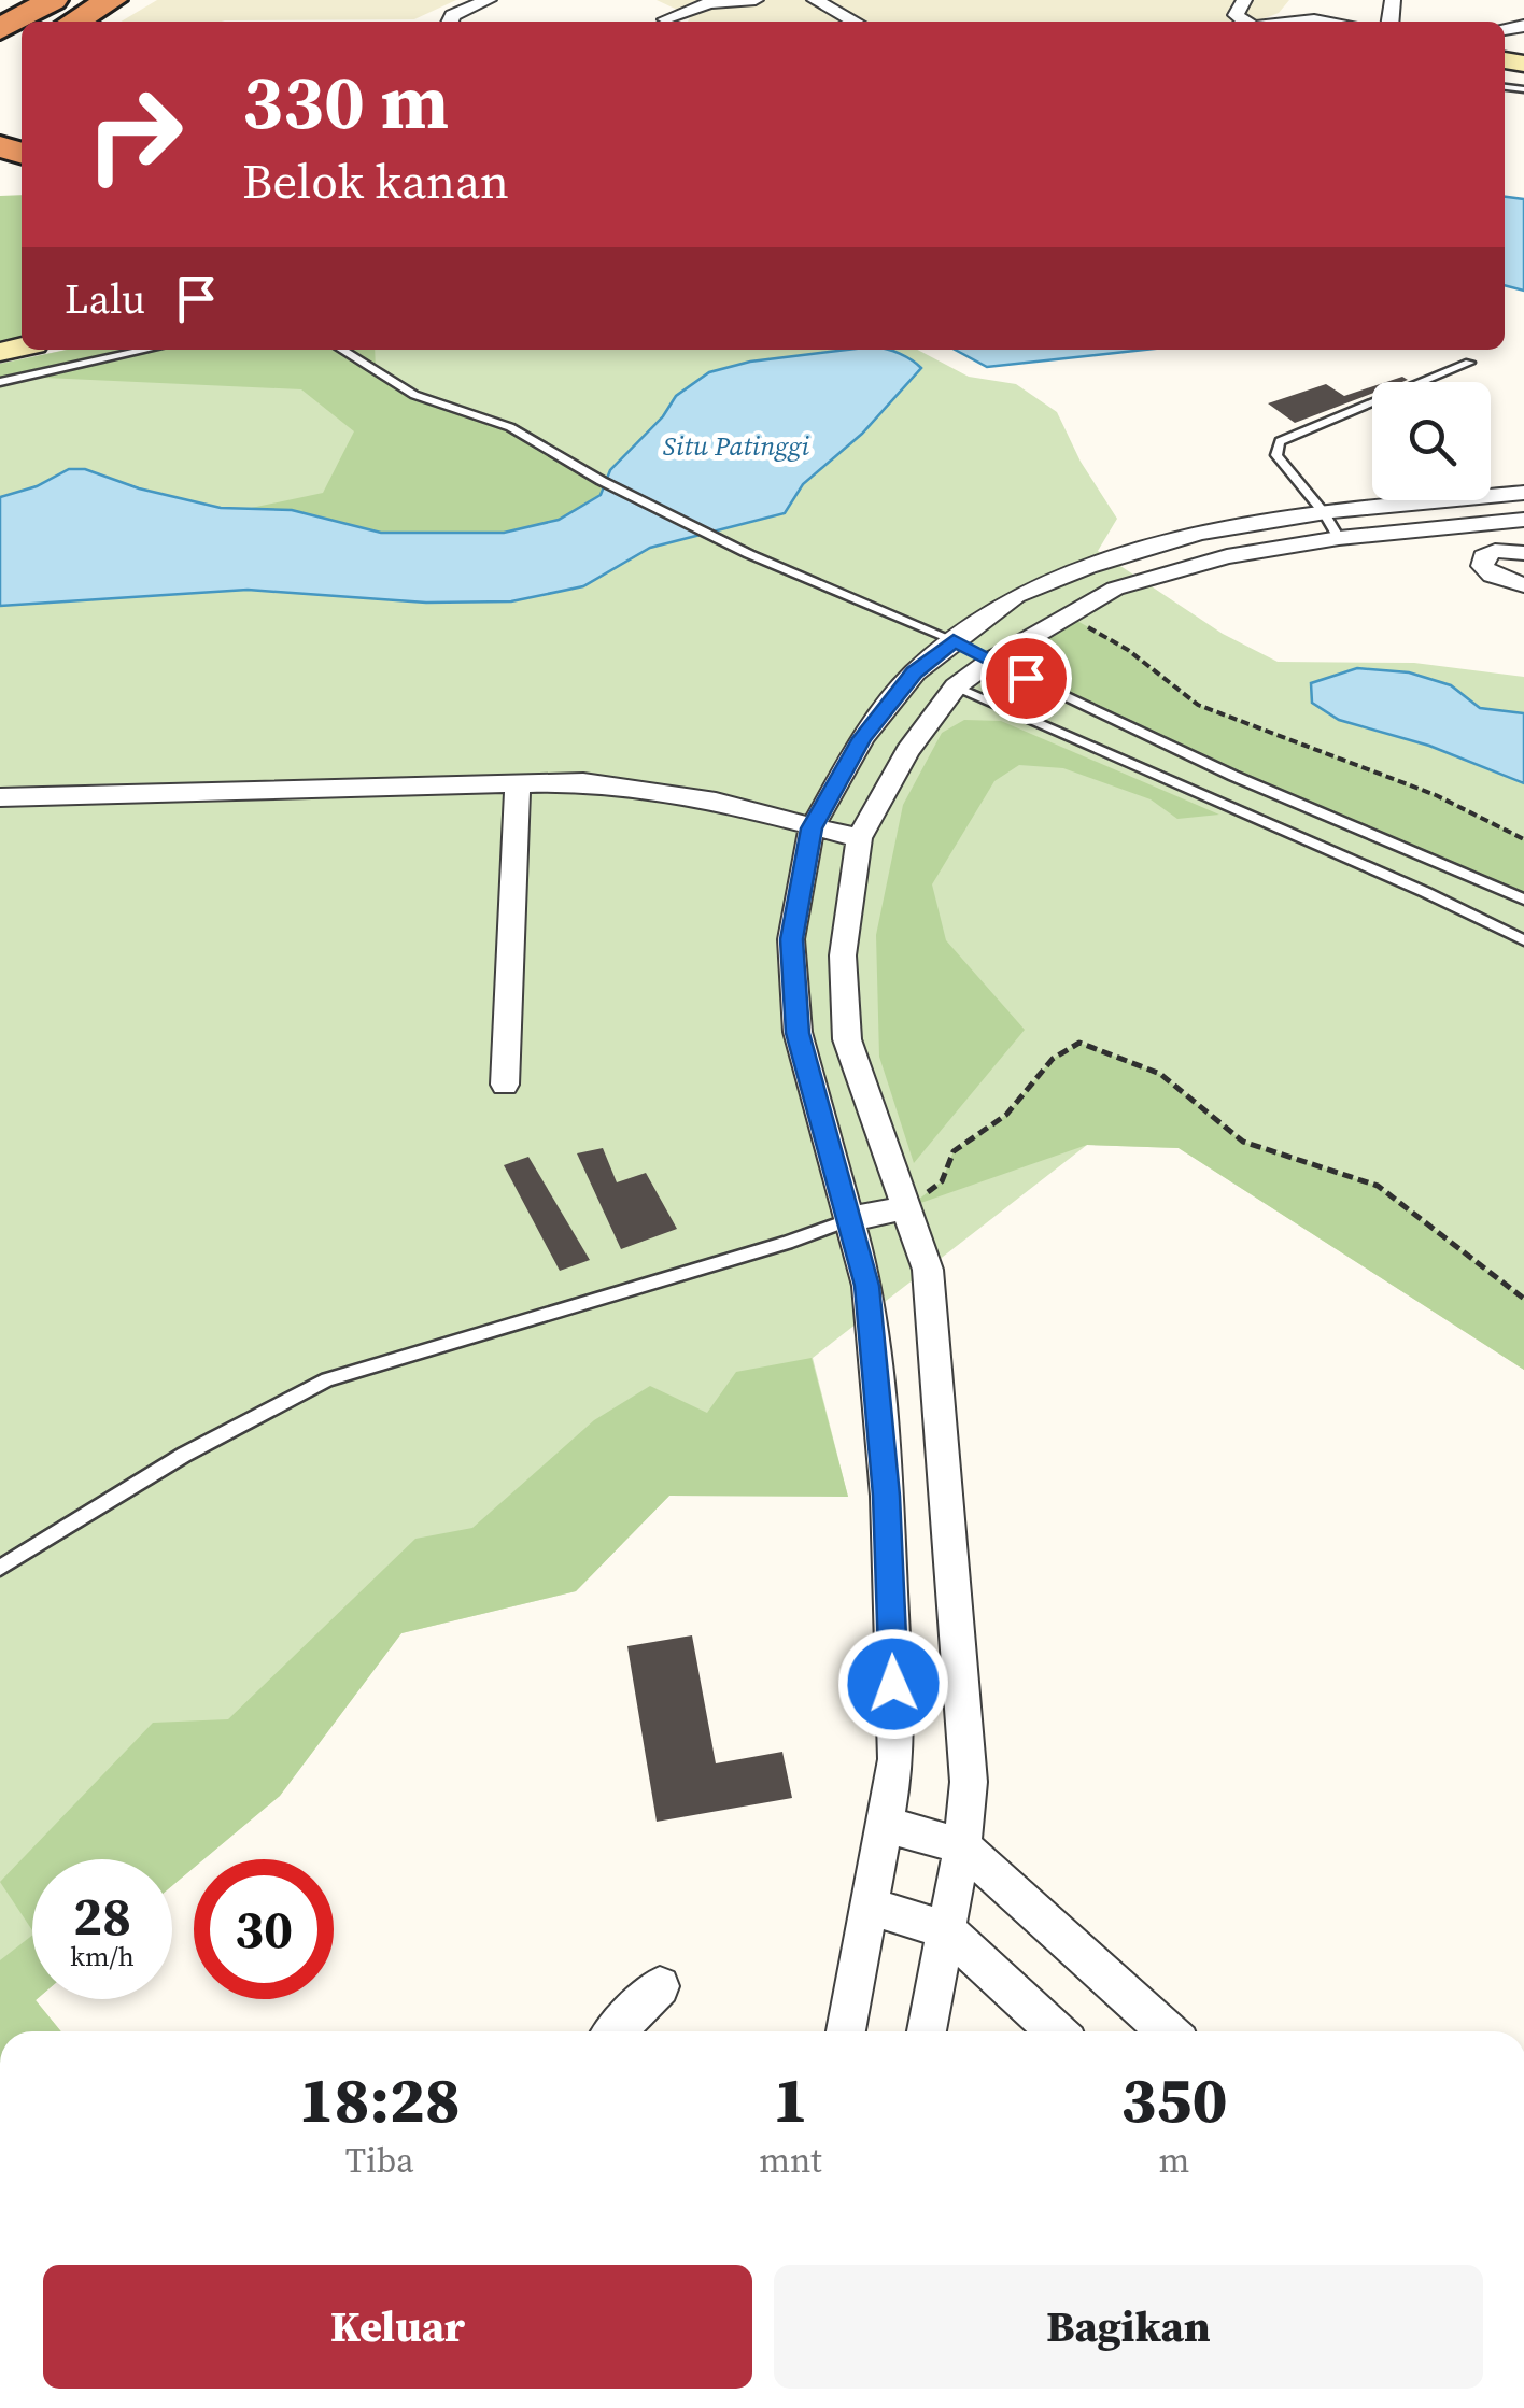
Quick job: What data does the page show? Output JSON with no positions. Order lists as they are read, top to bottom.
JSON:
{
  "water": ["Situ Patinggi"],
  "page": {
    "turn": ["330 m", "Belok kanan"],
    "then": "Lalu",
    "speed": "28 km/h",
    "limit": "30",
    "eta": [
      "18:28",
      "Tiba",
      "1",
      "mnt",
      "350",
      "m"
    ],
    "buttons": ["Keluar", "Bagikan"]
  }
}
